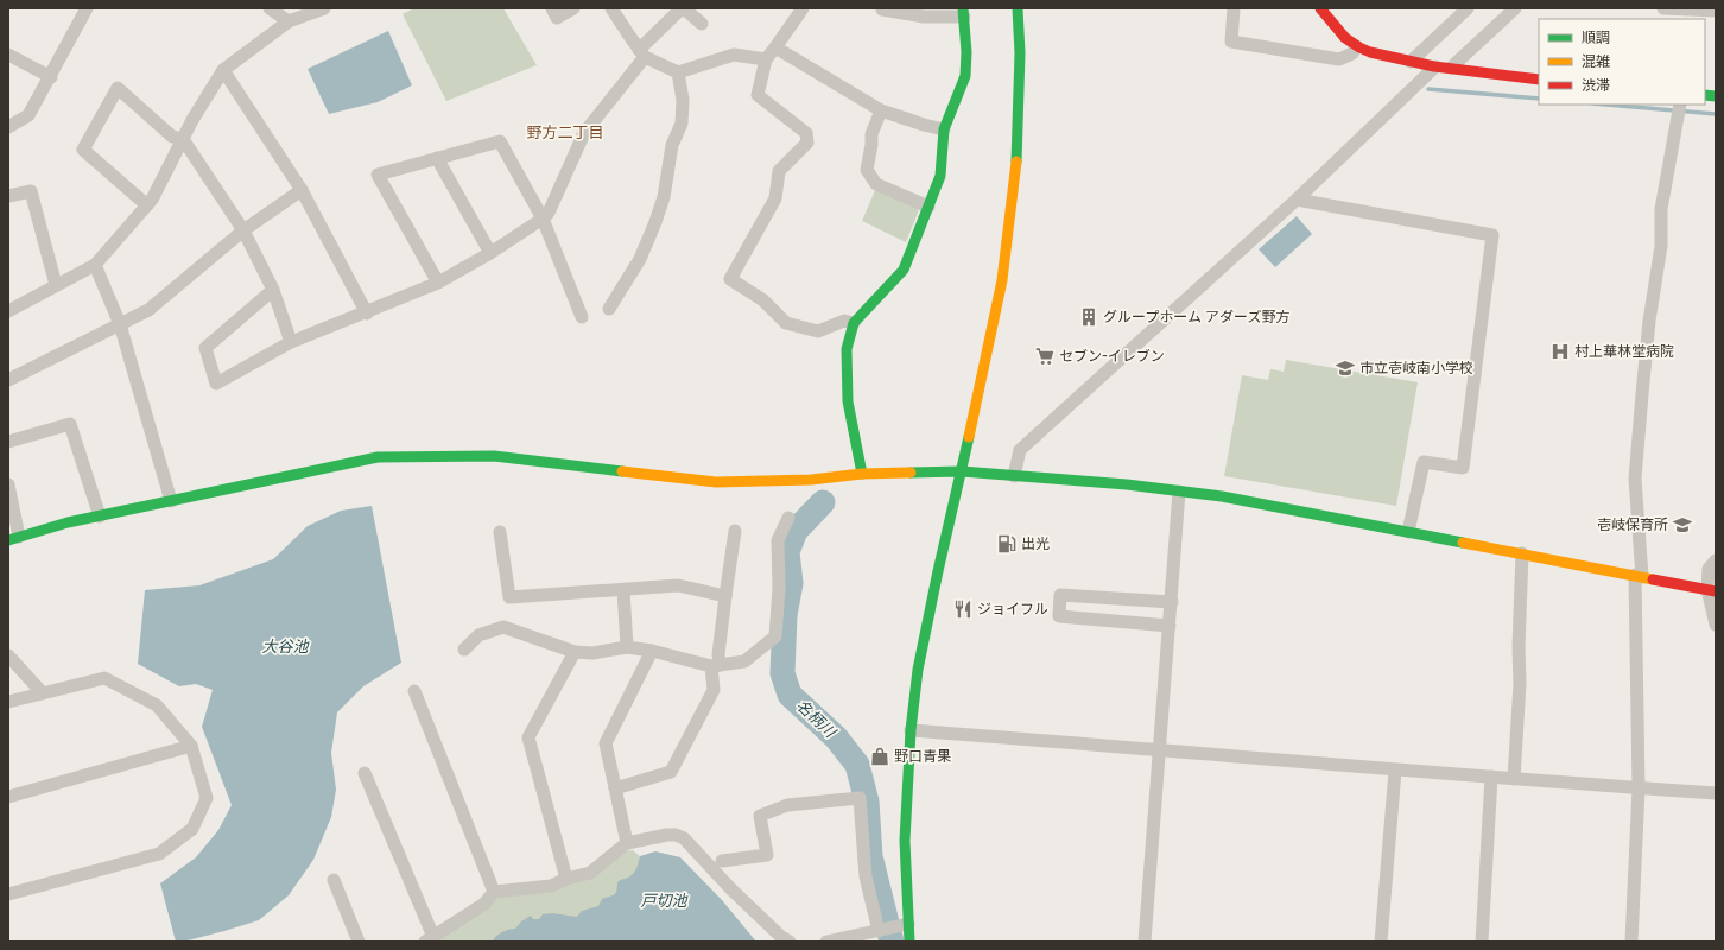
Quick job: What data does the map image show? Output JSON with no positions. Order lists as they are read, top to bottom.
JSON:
{
  "districts": ["野方二丁目"],
  "water": ["大谷池", "名柄川", "戸切池"],
  "places": {
    "building": ["グループホーム アダーズ野方"],
    "hospital": ["村上華林堂病院"],
    "supermarket": ["セブン-イレブン"],
    "school or university": ["市立壱岐南小学校", "壱岐保育所"],
    "fuel station": ["出光"],
    "restaurant": ["ジョイフル"],
    "shop": ["野口青果"]
  },
  "legend": ["順調", "混雑", "渋滞"]
}
